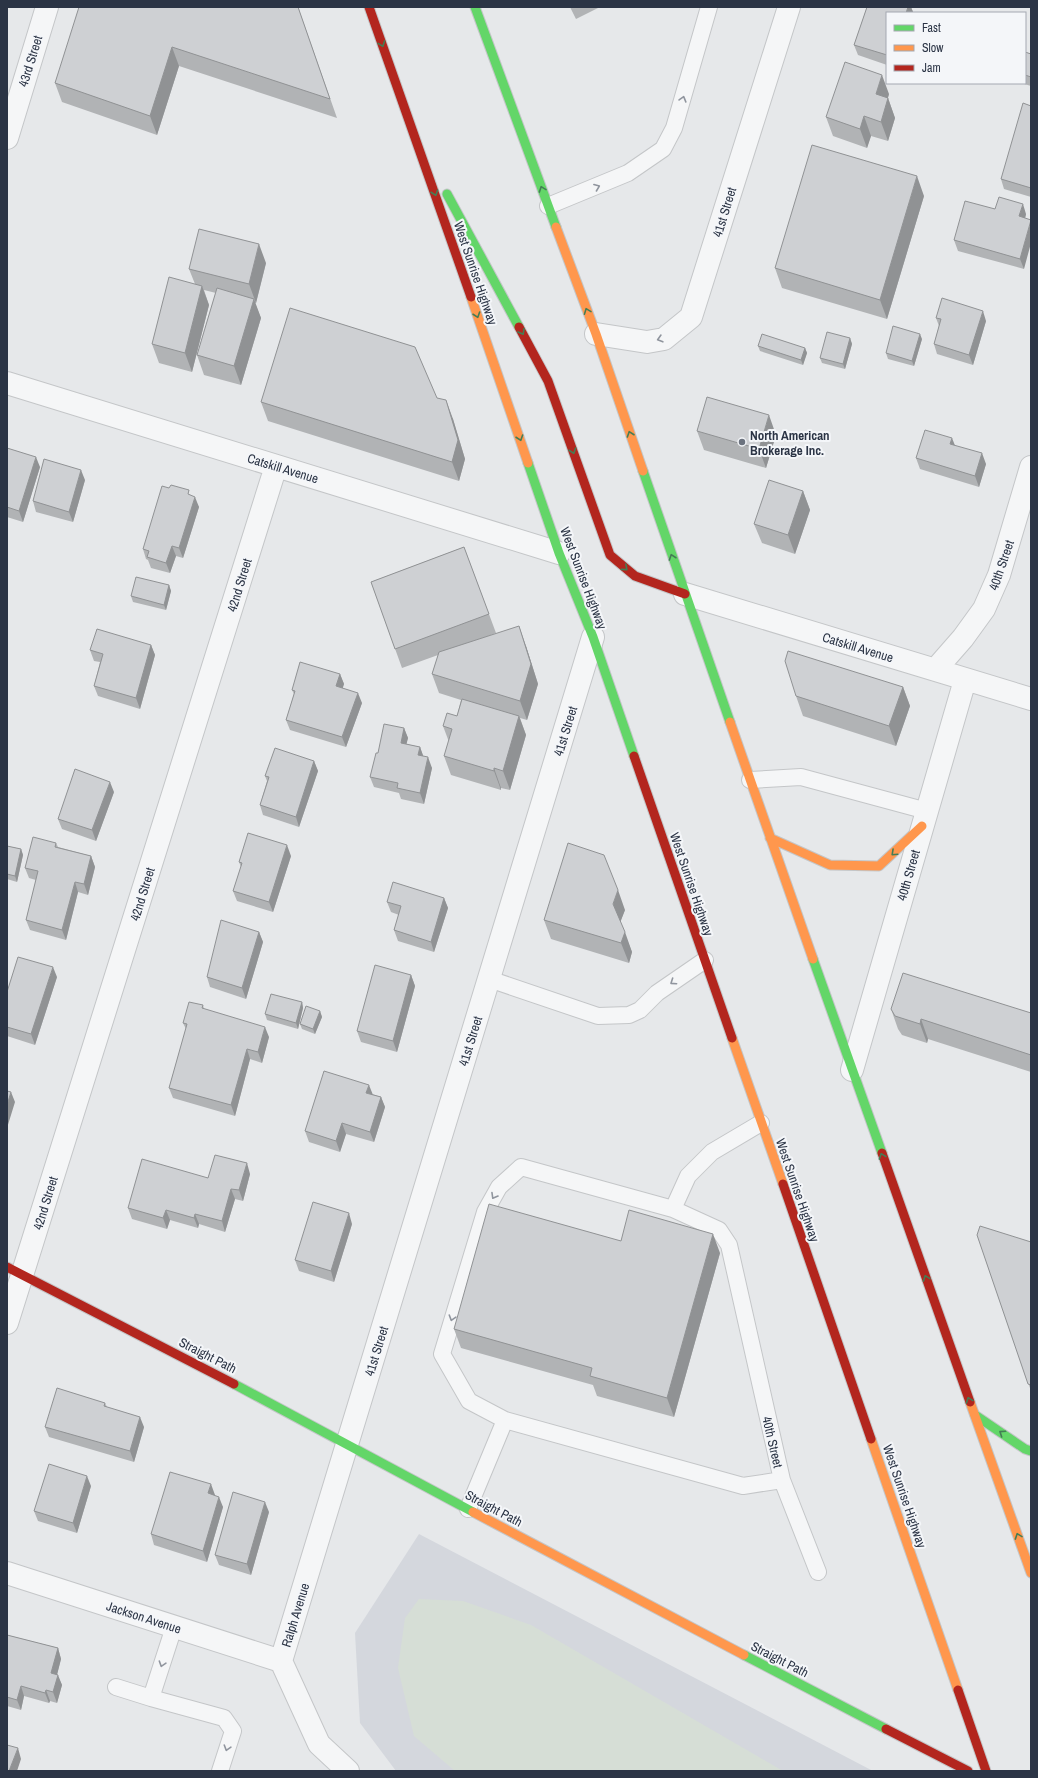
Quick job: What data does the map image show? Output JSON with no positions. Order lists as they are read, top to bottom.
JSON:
{
  "streets": {
    "main road": ["West Sunrise Highway", "Straight Path"],
    "street": [
      "43rd Street",
      "41st Street",
      "Catskill Avenue",
      "40th Street",
      "42nd Street",
      "Ralph Avenue",
      "Jackson Avenue"
    ]
  },
  "crossings": [
    ["41st Street", "West Sunrise Highway"],
    ["41st Street", "Straight Path"],
    ["41st Street", "Ralph Avenue"],
    ["West Sunrise Highway", "Catskill Avenue"],
    ["Catskill Avenue", "40th Street"],
    ["Catskill Avenue", "42nd Street"],
    ["42nd Street", "Straight Path"],
    ["Straight Path", "Ralph Avenue"],
    ["Ralph Avenue", "Jackson Avenue"]
  ],
  "places": ["North American Brokerage Inc."],
  "legend": ["Fast", "Slow", "Jam"]
}
